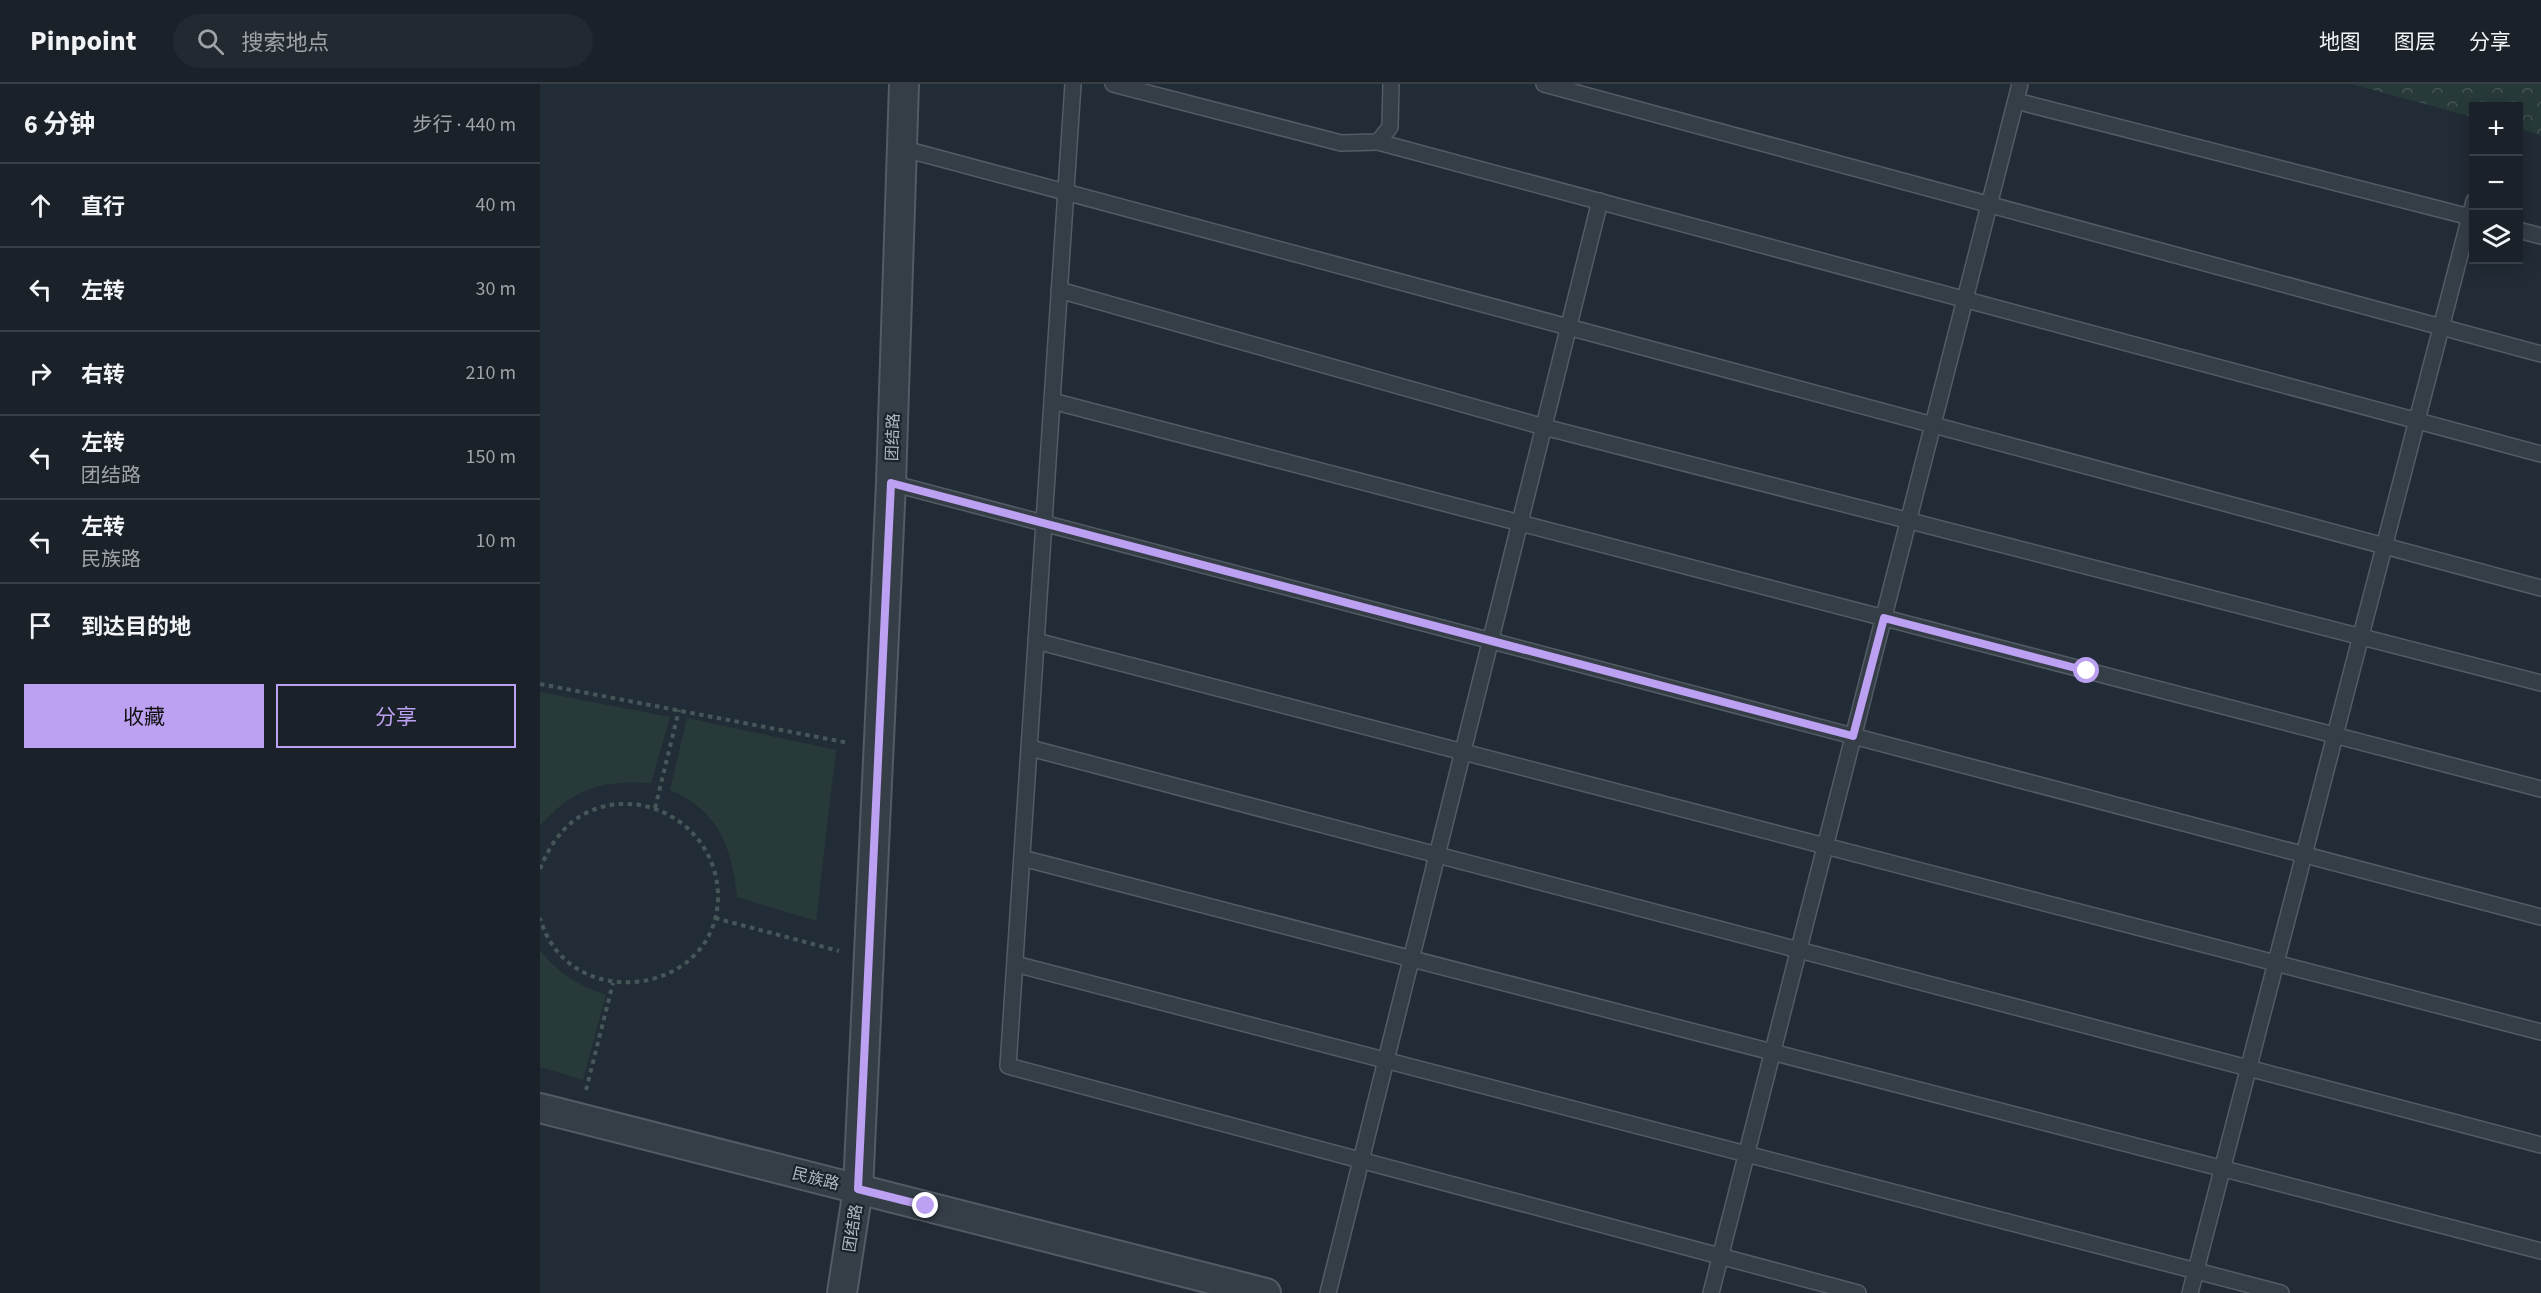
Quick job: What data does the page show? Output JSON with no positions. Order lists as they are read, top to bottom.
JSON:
{
  "streets": {
    "street": ["团结路", "民族路"]
  },
  "crossings": [
    ["团结路", "民族路"]
  ],
  "page": {
    "header": "Pinpoint",
    "search": "搜索地点",
    "nav": ["地图", "图层", "分享"],
    "heading": ["6 分钟", "步行 · 440 m"],
    "map_buttons": ["+", "−"],
    "list": [
      ["直行", "40 m"],
      ["左转", "30 m"],
      ["右转", "210 m"],
      ["左转", "团结路", "150 m"],
      ["左转", "民族路", "10 m"],
      "到达目的地"
    ],
    "buttons": ["收藏", "分享"]
  }
}
